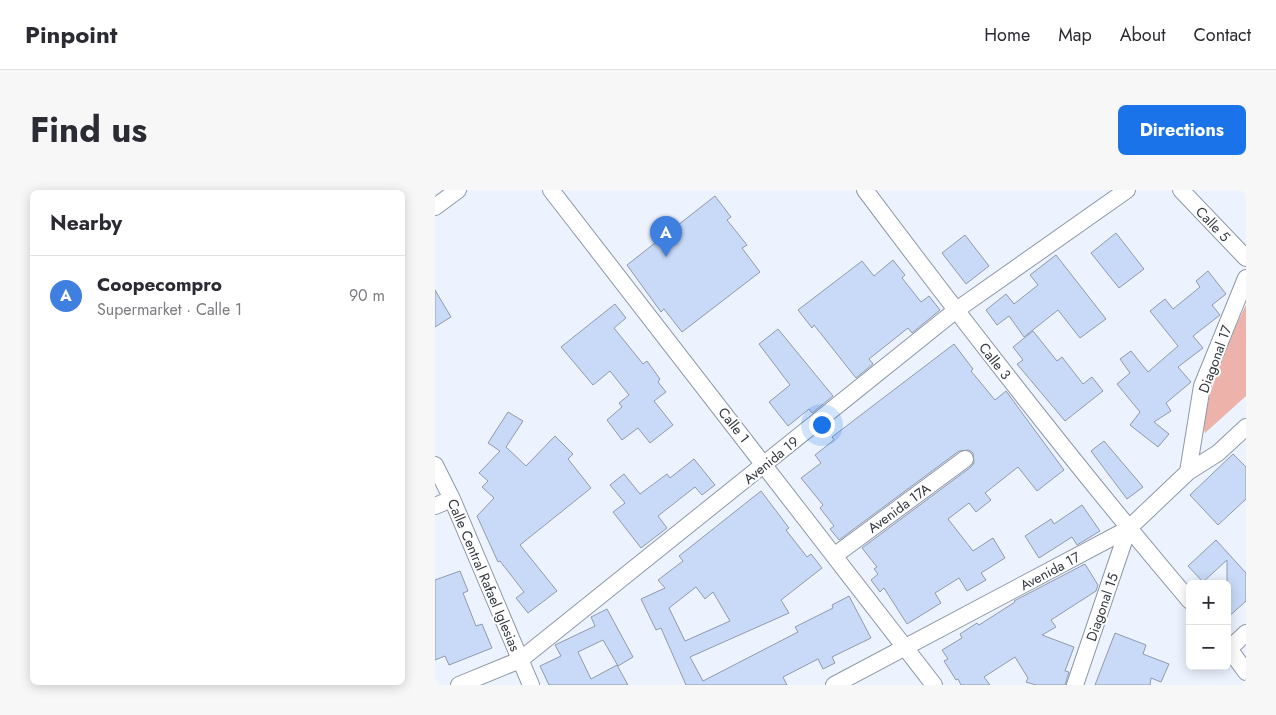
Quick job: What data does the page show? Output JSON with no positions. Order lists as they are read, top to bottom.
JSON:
{
  "streets": {
    "street": [
      "Calle 5",
      "Diagonal 17",
      "Calle 3",
      "Calle 1",
      "Avenida 19",
      "Avenida 17A",
      "Avenida 17",
      "Calle Central Rafael Iglesias",
      "Diagonal 15"
    ]
  },
  "crossings": [
    ["Diagonal 17", "Avenida 17"],
    ["Calle 3", "Avenida 19"],
    ["Calle 3", "Avenida 17"],
    ["Calle 3", "Diagonal 15"],
    ["Calle 1", "Avenida 19"],
    ["Calle 1", "Avenida 17A"],
    ["Calle 1", "Avenida 17"],
    ["Avenida 19", "Calle Central Rafael Iglesias"],
    ["Avenida 17", "Diagonal 15"]
  ],
  "page": {
    "header": "Pinpoint",
    "nav": [
      "Home",
      "Map",
      "About",
      "Contact"
    ],
    "title": "Find us",
    "buttons": "Directions",
    "heading": "Nearby",
    "pins": "A",
    "list": [
      {
        "mark": "A",
        "name": "Coopecompro",
        "note": "Supermarket · Calle 1",
        "value": "90 m"
      }
    ],
    "map_buttons": ["+", "−"]
  }
}
